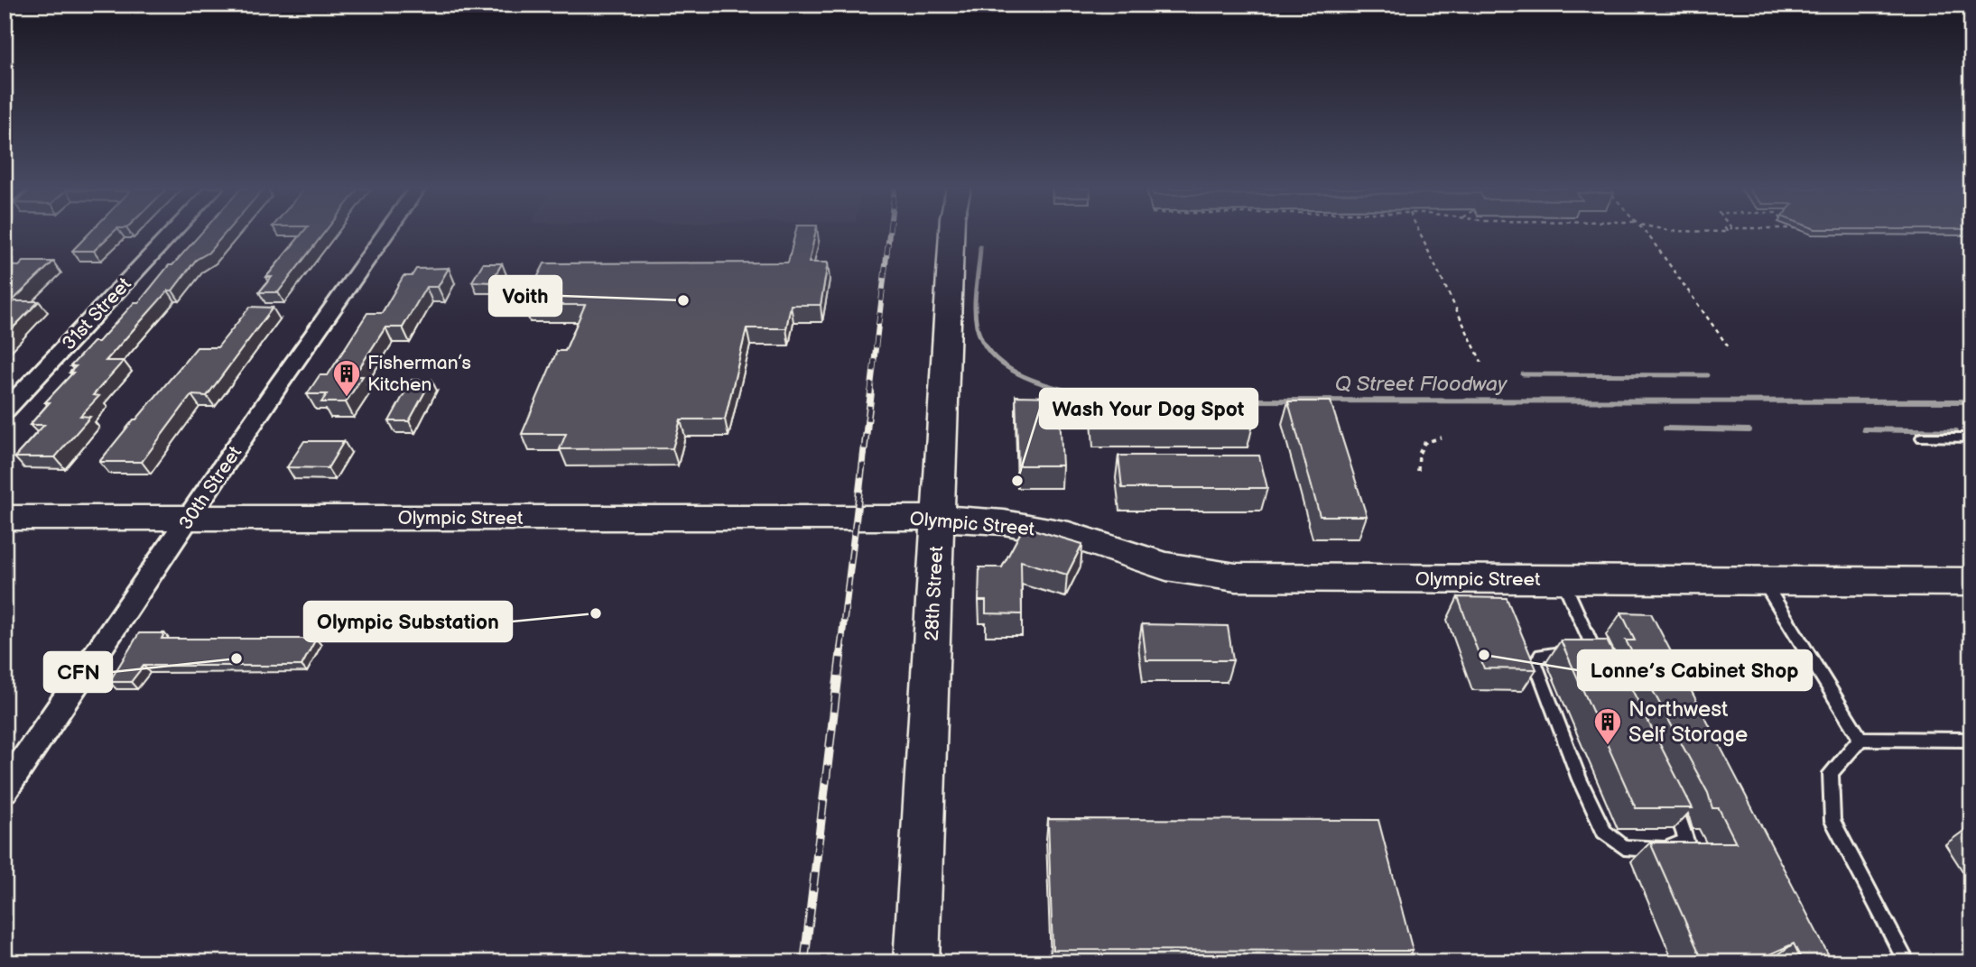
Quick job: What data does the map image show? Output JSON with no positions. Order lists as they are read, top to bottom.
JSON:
{
  "streets": {
    "main road": ["Olympic Street", "28th Street"],
    "street": ["31st Street", "30th Street"]
  },
  "crossings": [
    ["30th Street", "Olympic Street"],
    ["Olympic Street", "28th Street"]
  ],
  "water": ["Q Street Floodway"],
  "places": {
    "other": [
      "Voith",
      "Wash Your Dog Spot",
      "Olympic Substation",
      "Lonne’s Cabinet Shop",
      "CFN"
    ],
    "building": ["Fisherman’s Kitchen", "Northwest Self Storage"]
  }
}
